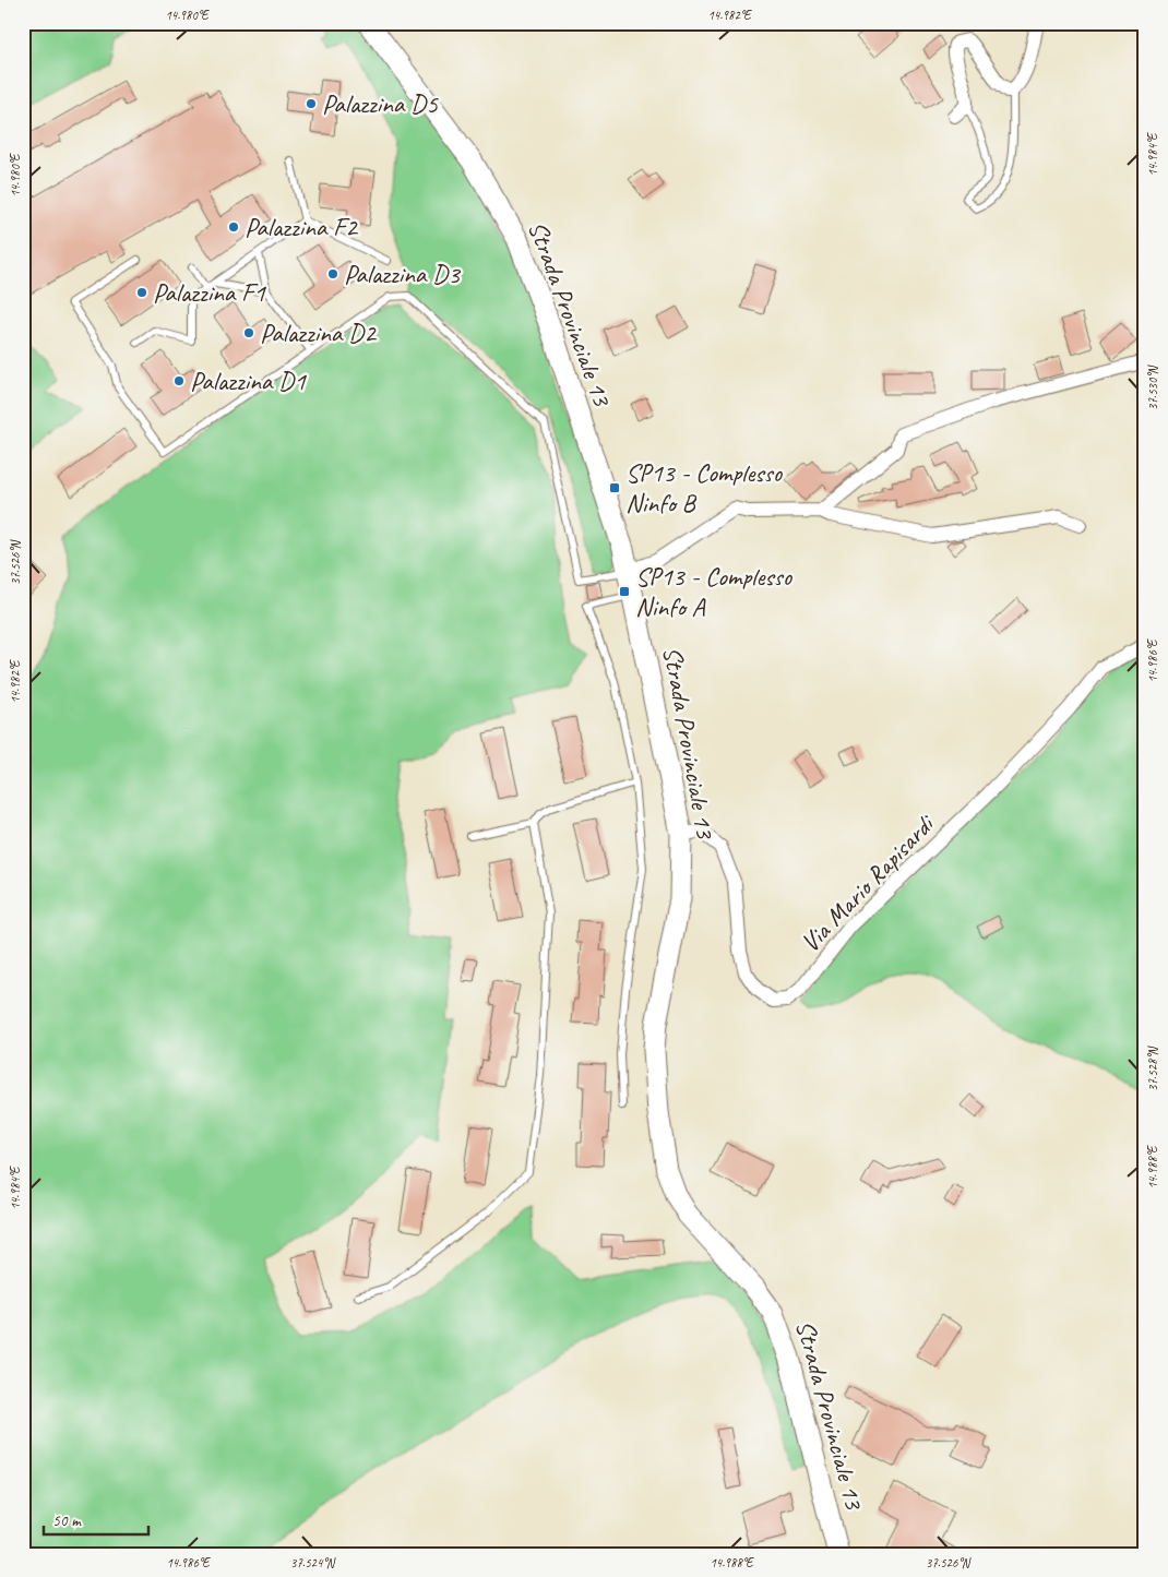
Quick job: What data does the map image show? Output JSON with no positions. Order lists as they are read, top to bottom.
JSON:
{
  "streets": {
    "main road": ["Strada Provinciale 13"],
    "street": ["Via Mario Rapisardi"]
  },
  "crossings": [
    ["Strada Provinciale 13", "Via Mario Rapisardi"]
  ],
  "places": {
    "other": [
      "Palazzina D5",
      "Palazzina F2",
      "Palazzina D3",
      "Palazzina F1",
      "Palazzina D2",
      "Palazzina D1"
    ],
    "transit": ["SP13 - Complesso Ninfo B", "SP13 - Complesso Ninfo A"]
  },
  "scale_bar": "50 m",
  "coordinates": [
    "14.980°E",
    "14.982°E",
    "14.984°E",
    "37.530°N",
    "37.526°N",
    "14.986°E",
    "37.528°N",
    "14.988°E",
    "37.524°N"
  ]
}
